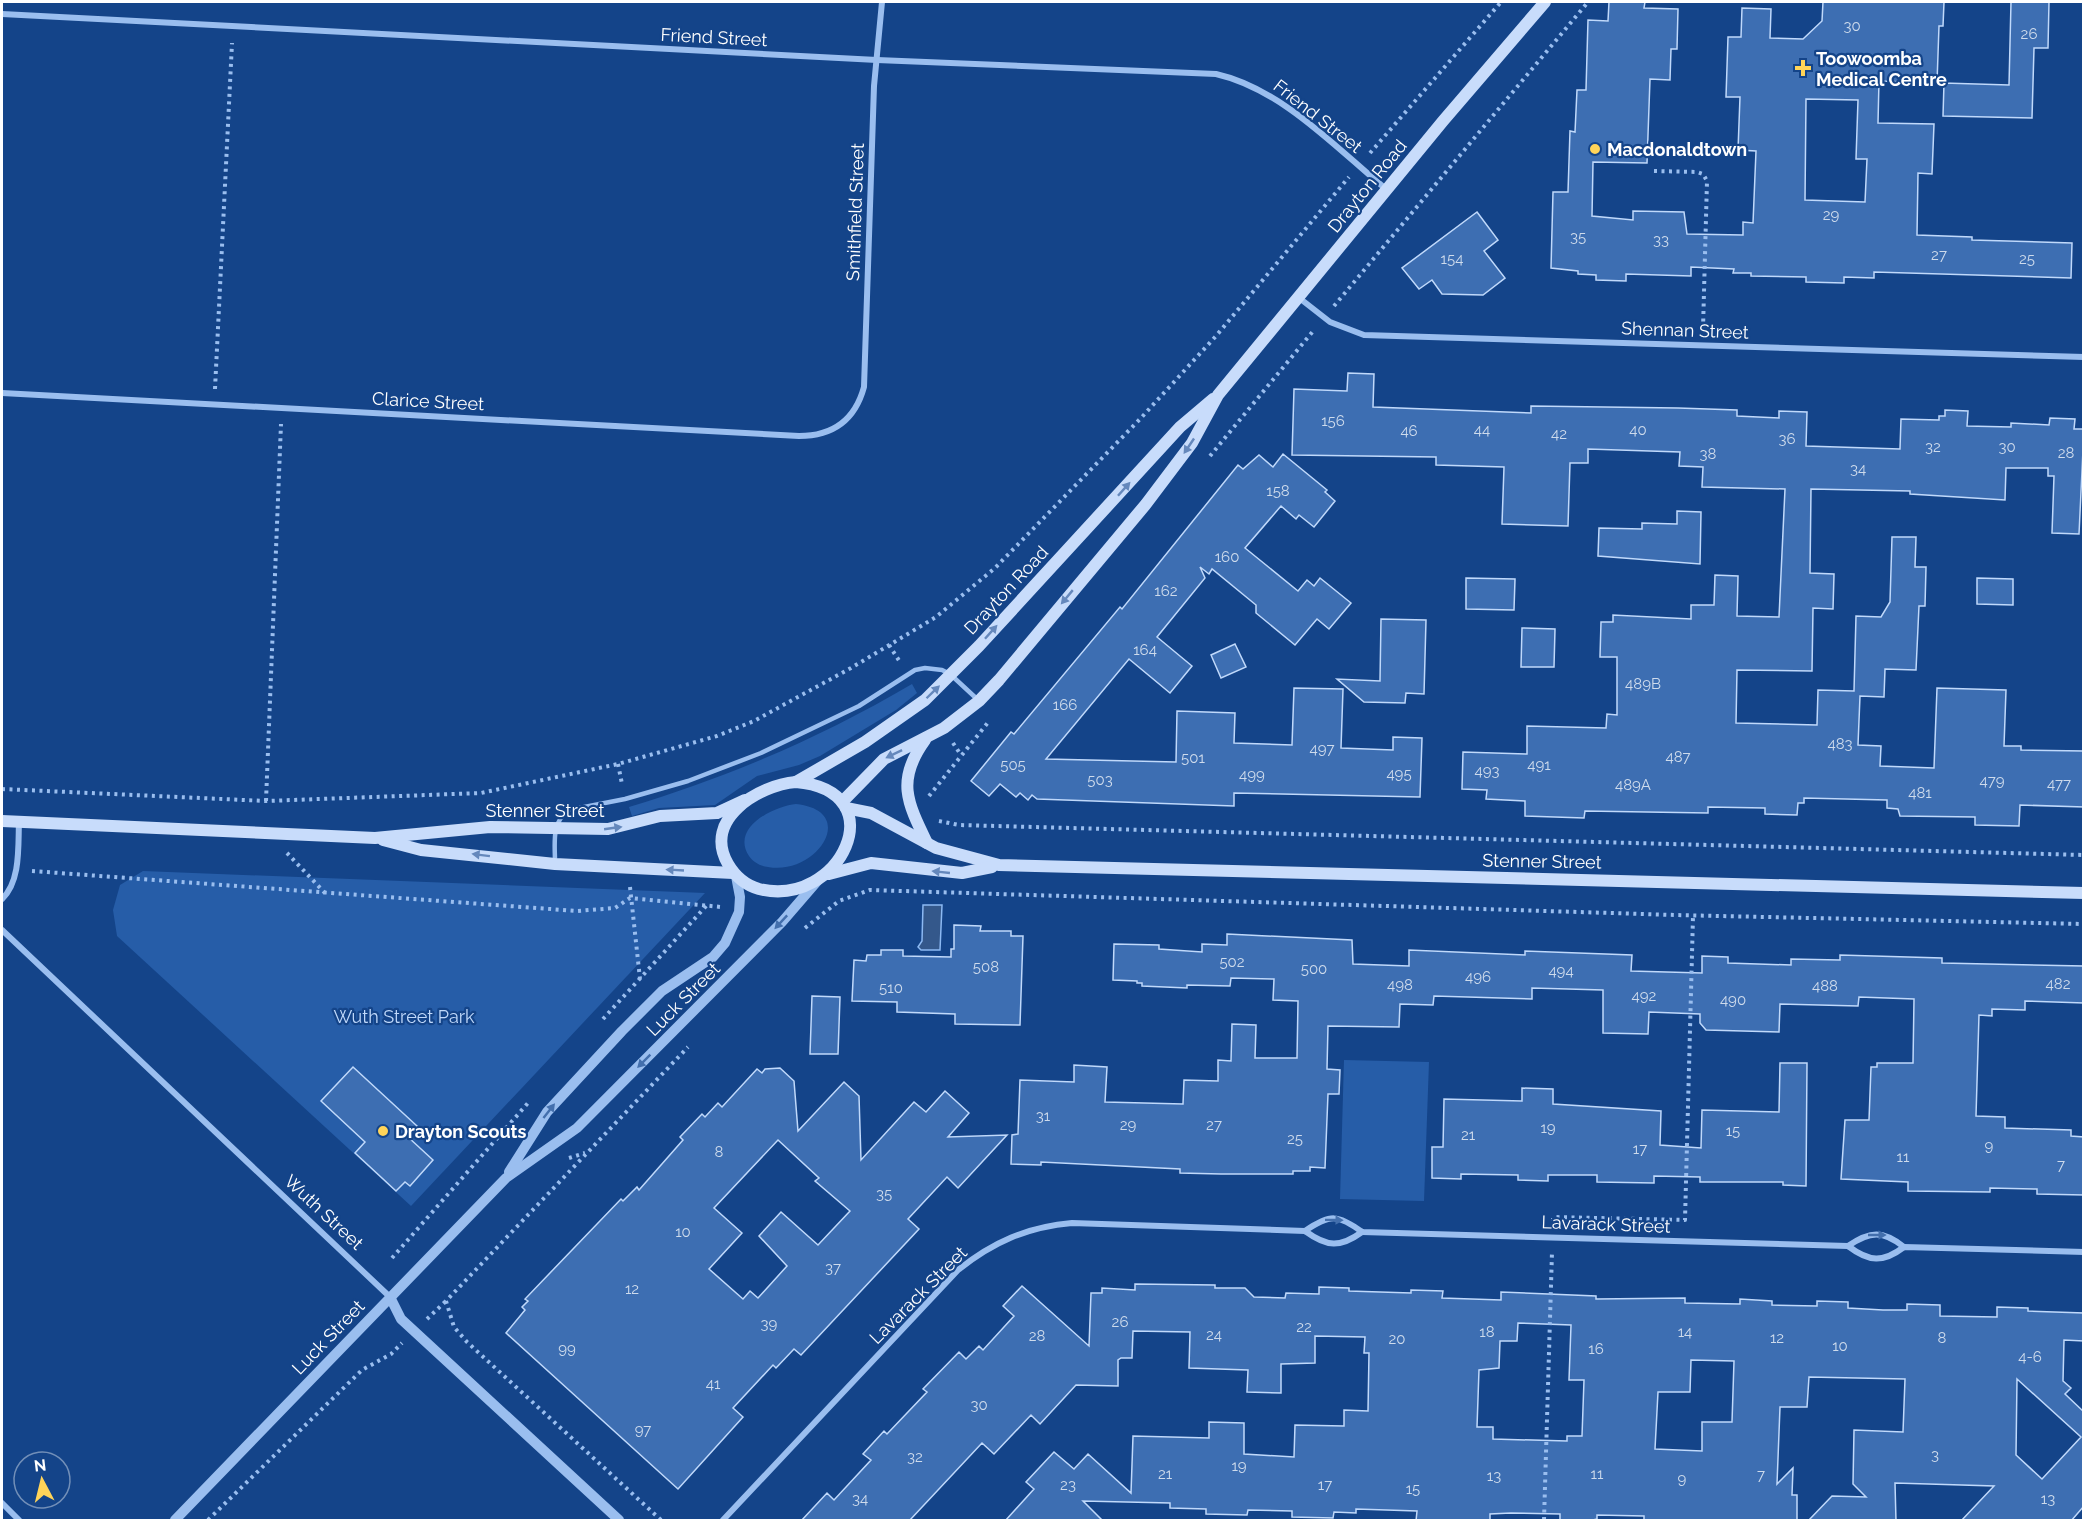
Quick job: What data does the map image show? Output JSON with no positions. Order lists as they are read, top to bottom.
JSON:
{
  "streets": {
    "main road": ["Drayton Road", "Stenner Street"],
    "street": [
      "Friend Street",
      "Smithfield Street",
      "Shennan Street",
      "Clarice Street",
      "Luck Street",
      "Wuth Street",
      "Lavarack Street"
    ]
  },
  "crossings": [
    ["Friend Street", "Drayton Road"],
    ["Friend Street", "Smithfield Street"],
    ["Drayton Road", "Shennan Street"],
    ["Drayton Road", "Stenner Street"],
    ["Drayton Road", "Luck Street"],
    ["Smithfield Street", "Clarice Street"],
    ["Stenner Street", "Luck Street"],
    ["Luck Street", "Wuth Street"]
  ],
  "parks": ["Wuth Street Park"],
  "places": {
    "health": ["Toowoomba Medical Centre"],
    "other": ["Macdonaldtown", "Drayton Scouts"]
  },
  "house_numbers": [
    "30",
    "26",
    "29",
    "35",
    "33",
    "27",
    "154",
    "25",
    "156",
    "44",
    "40",
    "46",
    "42",
    "36",
    "32",
    "30",
    "28",
    "38",
    "34",
    "158",
    "160",
    "162",
    "164",
    "489B",
    "166",
    "483",
    "497",
    "487",
    "501",
    "505",
    "491",
    "493",
    "495",
    "499",
    "503",
    "479",
    "477",
    "489A",
    "481",
    "502",
    "508",
    "500",
    "494",
    "496",
    "482",
    "498",
    "488",
    "510",
    "492",
    "490",
    "31",
    "29",
    "27",
    "19",
    "15",
    "21",
    "25",
    "9",
    "17",
    "8",
    "11",
    "7",
    "35",
    "10",
    "37",
    "12",
    "26",
    "39",
    "22",
    "18",
    "14",
    "24",
    "28",
    "12",
    "8",
    "20",
    "10",
    "99",
    "16",
    "4-6",
    "41",
    "30",
    "97",
    "3",
    "32",
    "19",
    "21",
    "11",
    "7",
    "13",
    "9",
    "23",
    "17",
    "15",
    "34",
    "13"
  ],
  "north": "top"
}
